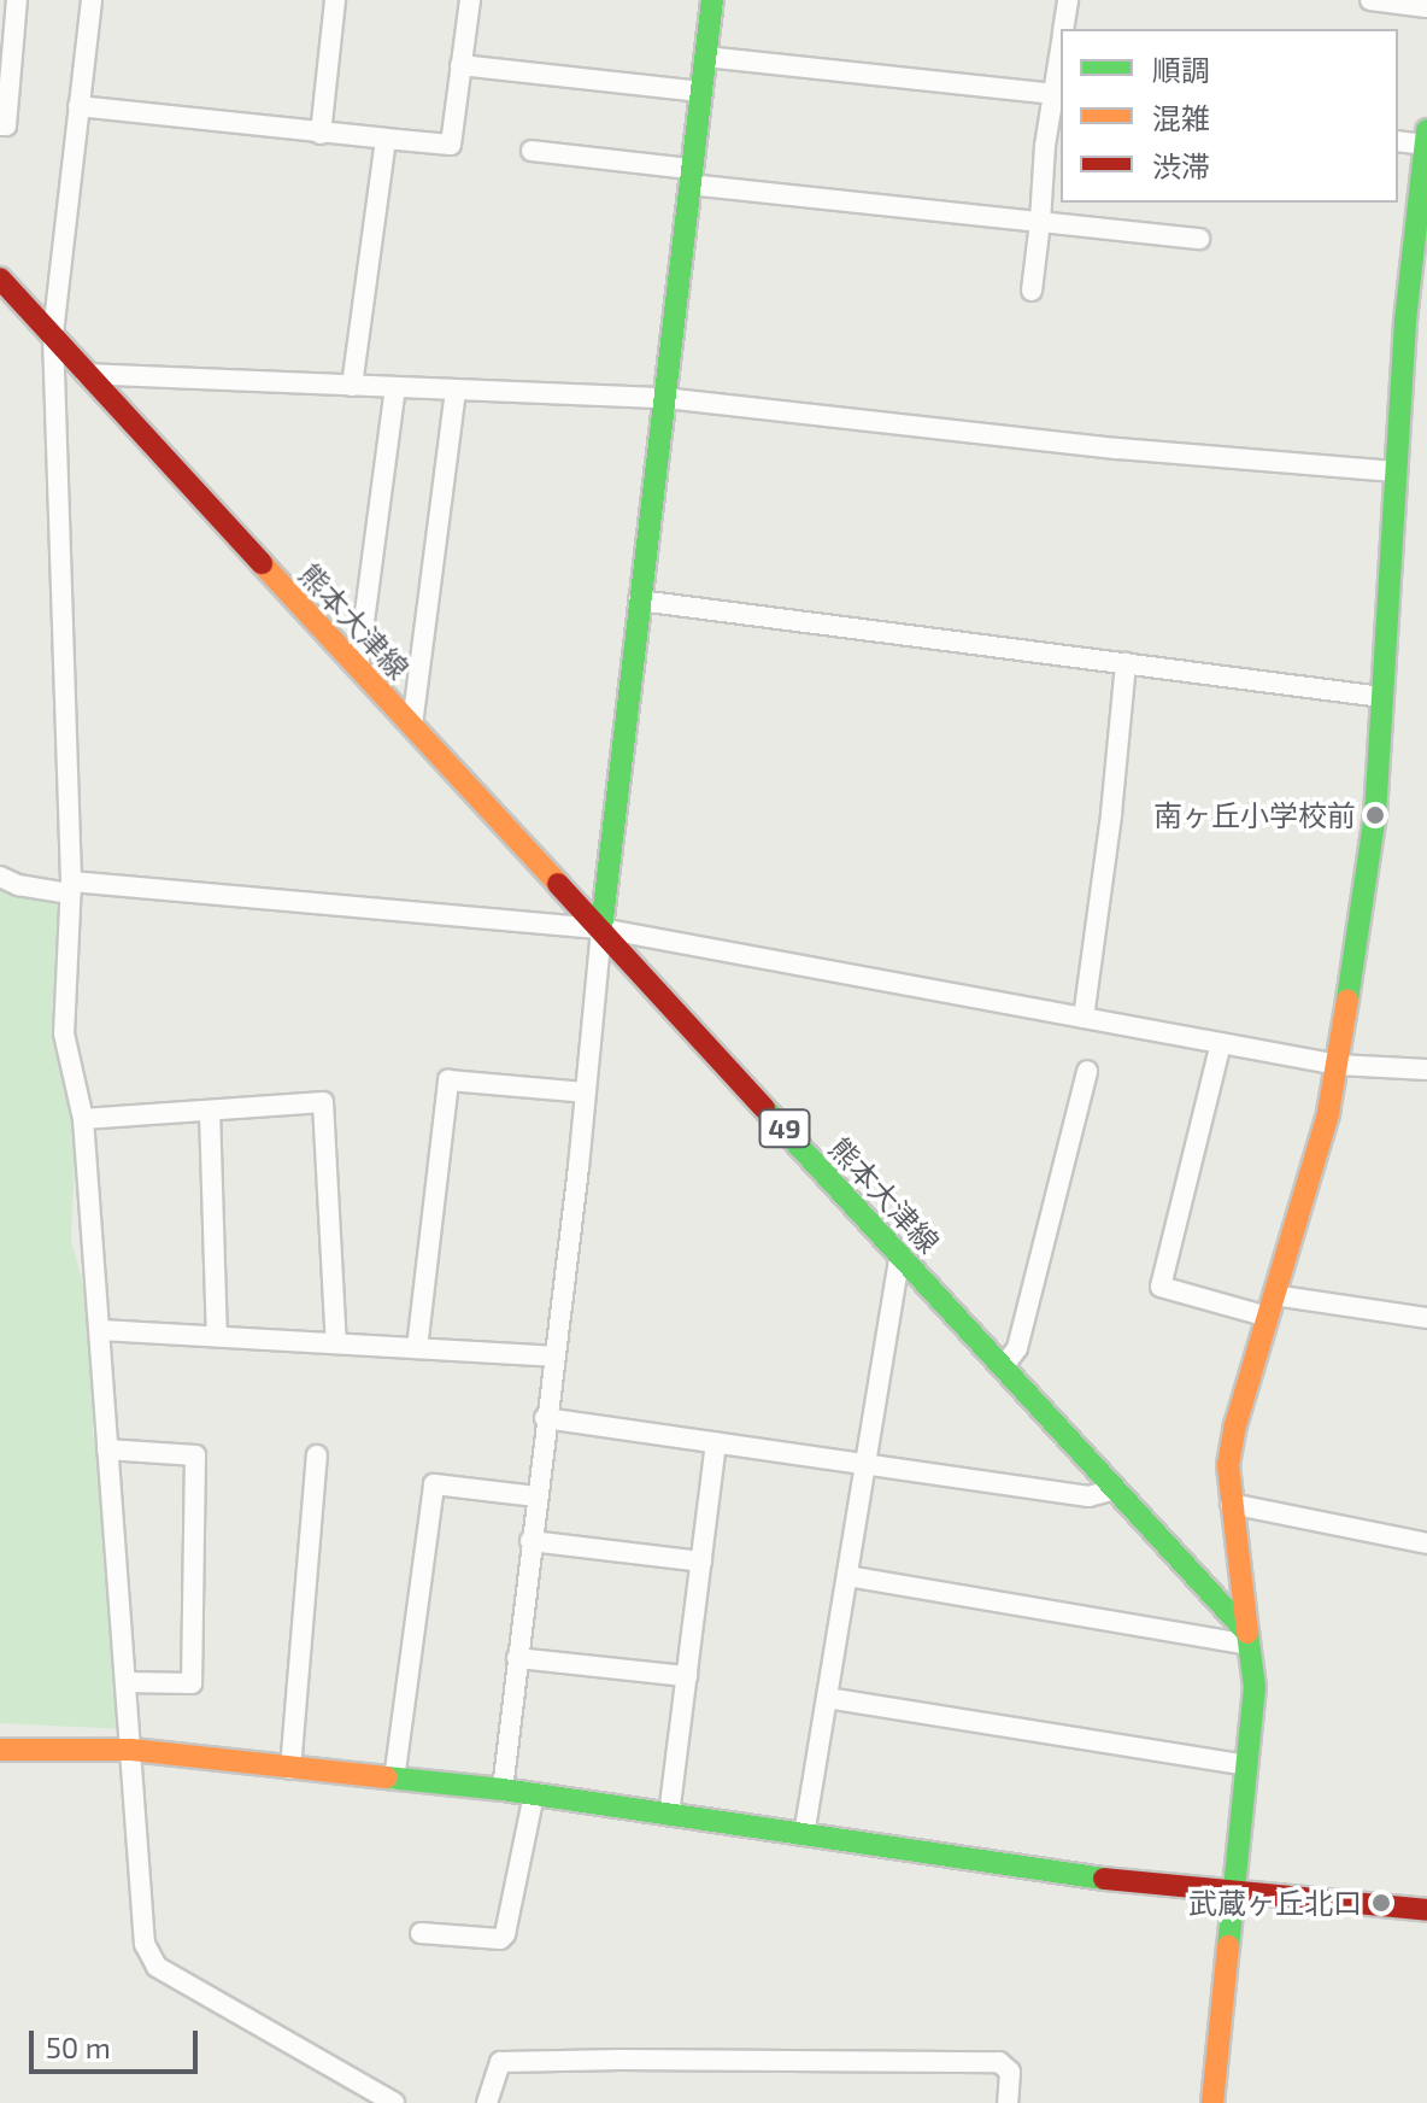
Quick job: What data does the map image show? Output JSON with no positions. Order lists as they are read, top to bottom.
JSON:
{
  "streets": {
    "street": ["熊本大津線", "49"]
  },
  "places": ["南ヶ丘小学校前", "武蔵ヶ丘北口"],
  "legend": ["順調", "混雑", "渋滞"],
  "scale_bar": "50 m"
}
